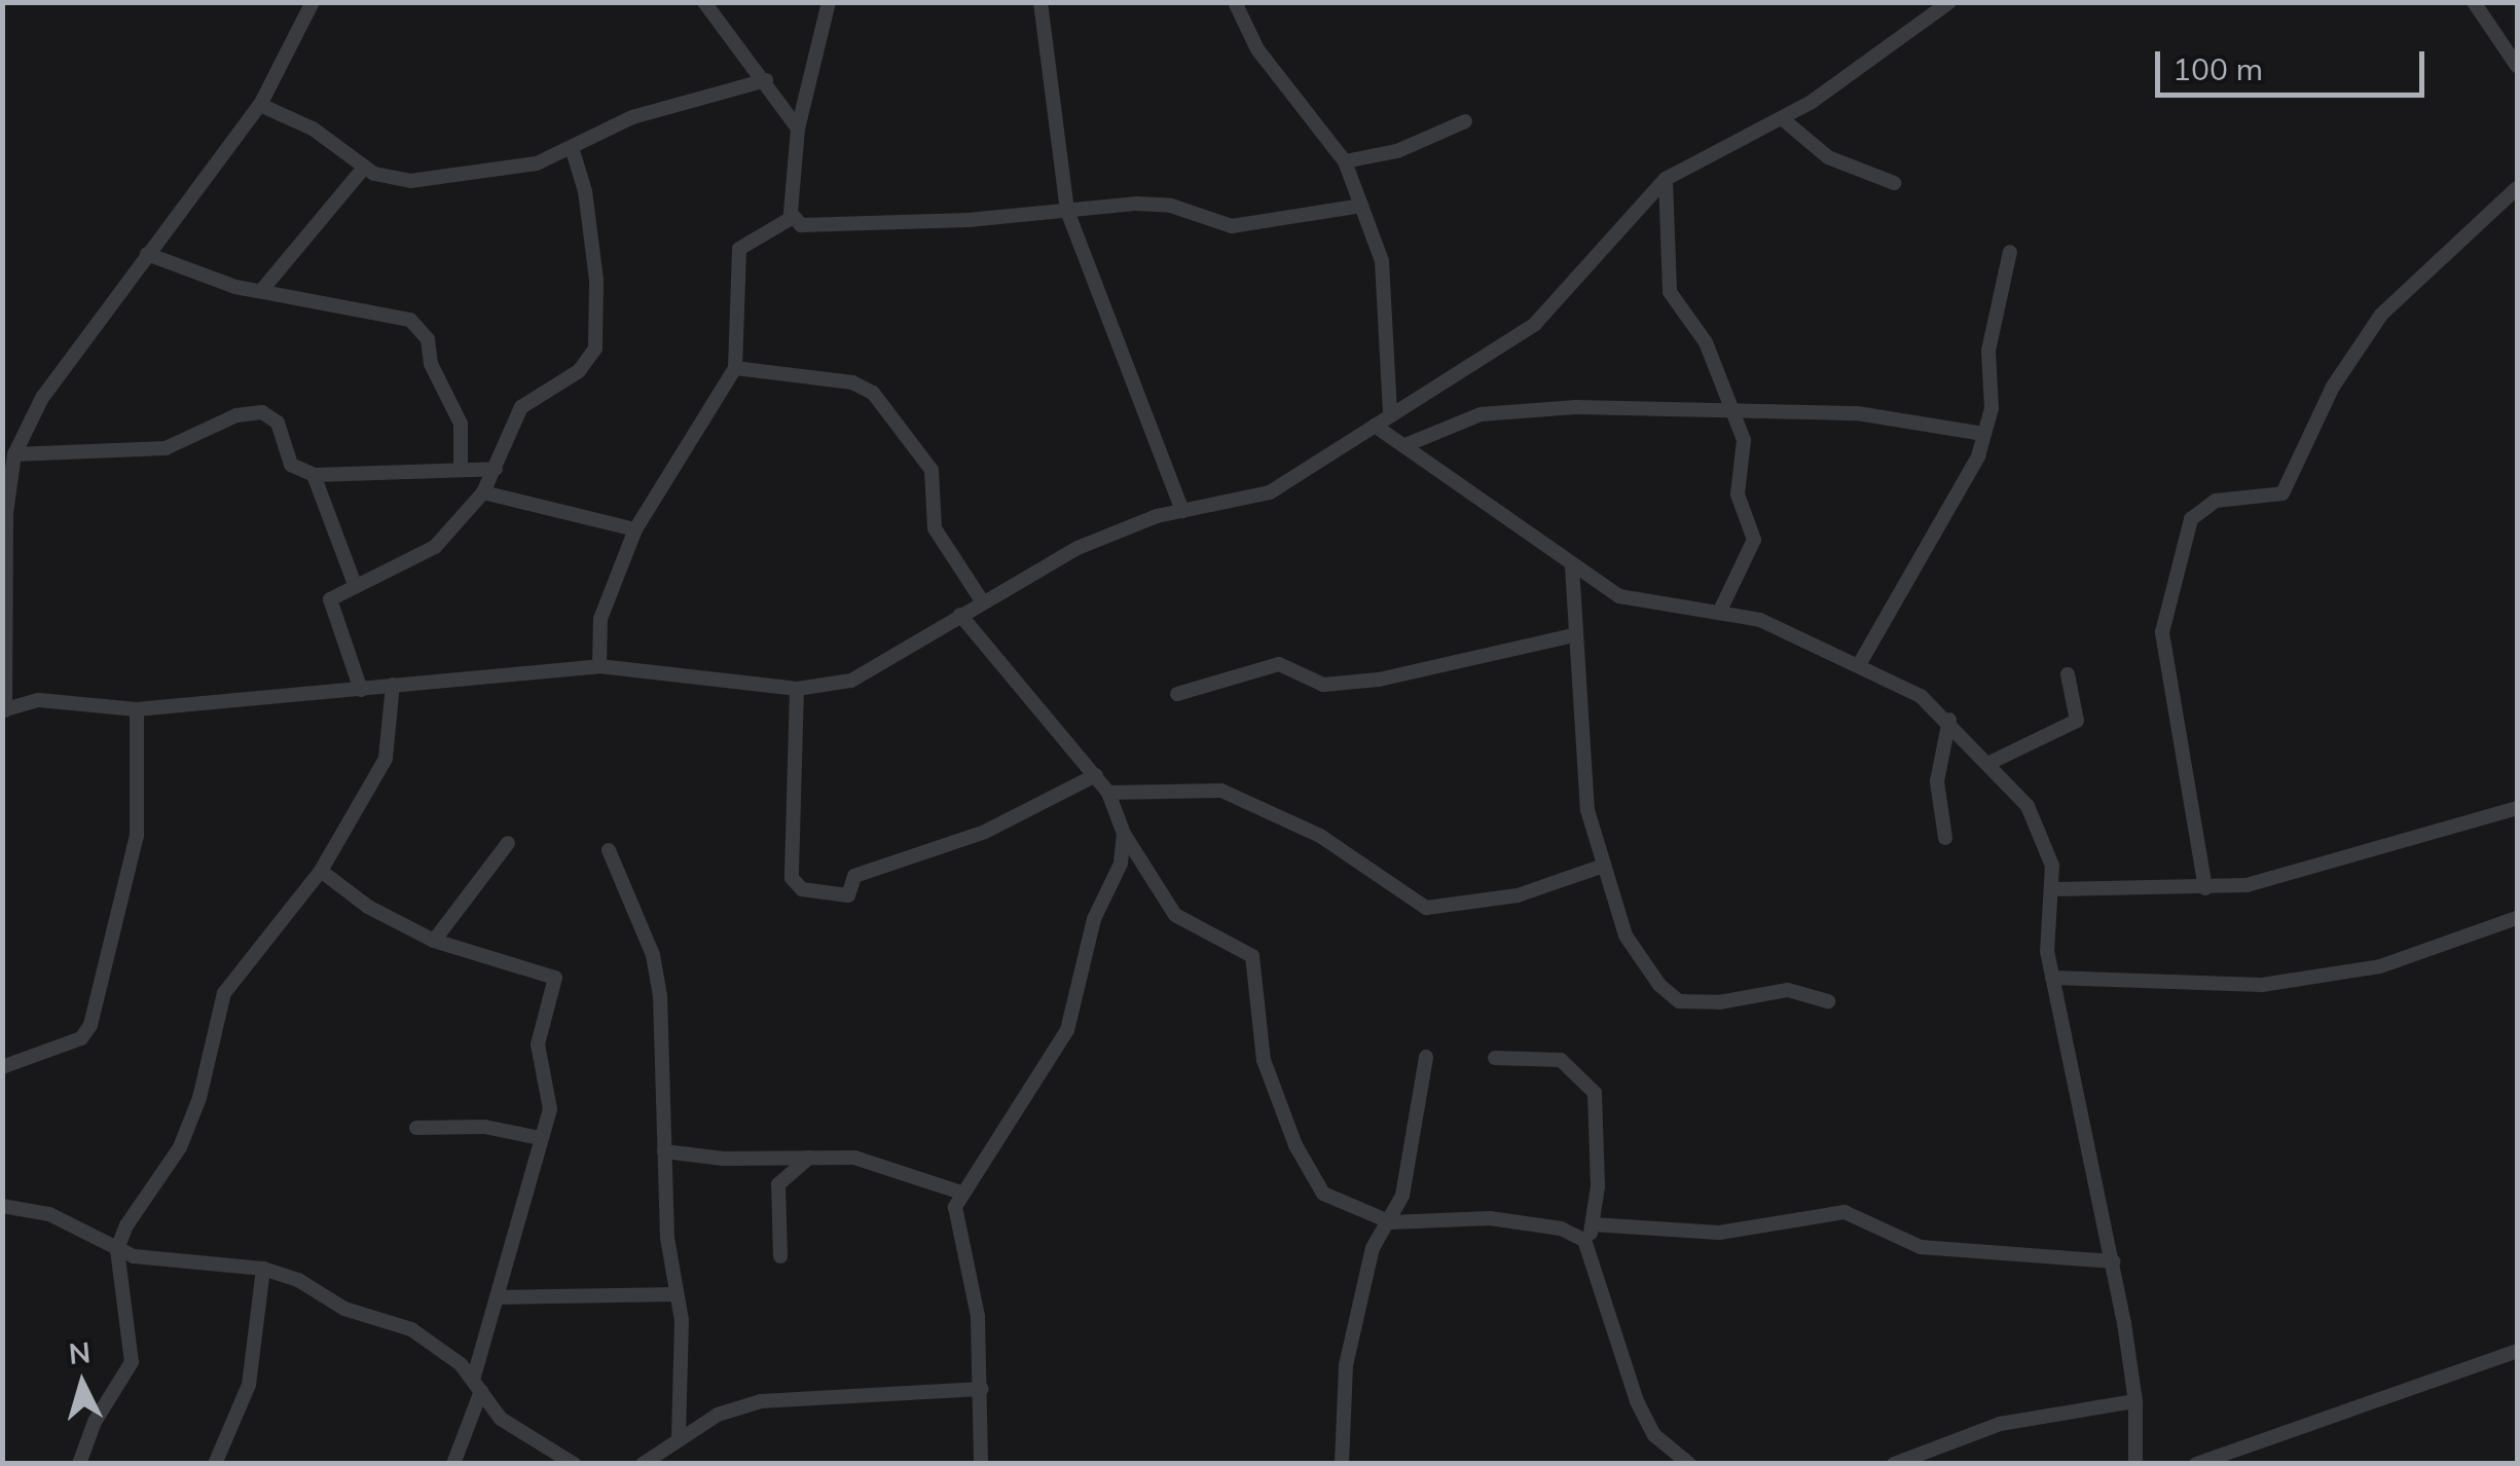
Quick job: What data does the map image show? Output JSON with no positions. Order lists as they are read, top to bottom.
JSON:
{
  "scale_bar": "100 m",
  "north": "top"
}
